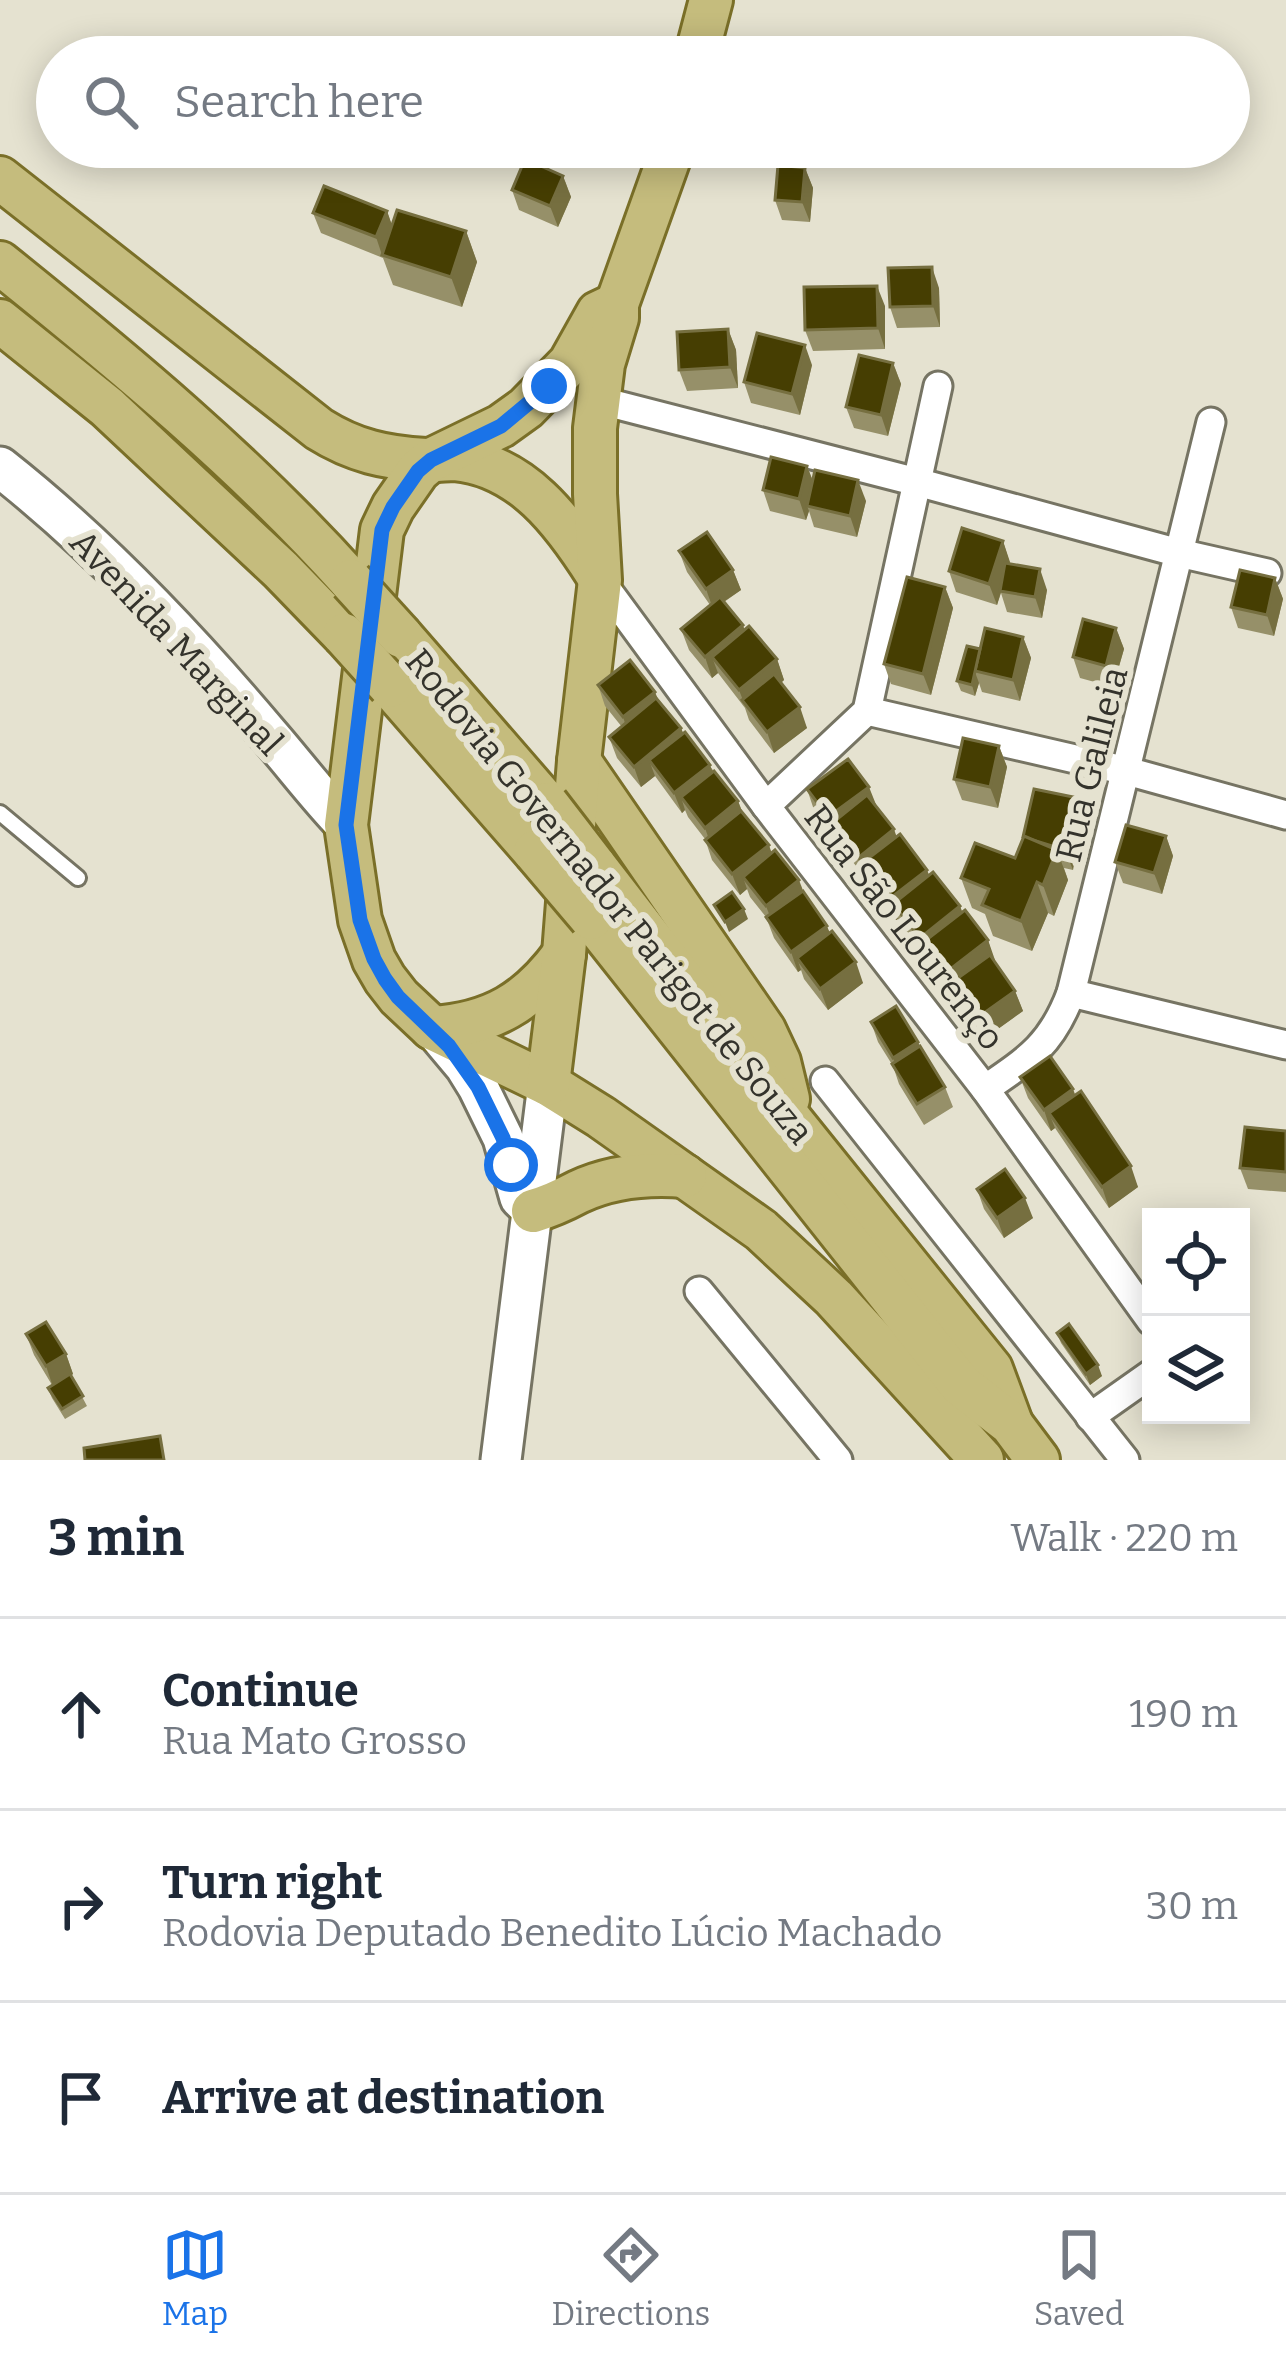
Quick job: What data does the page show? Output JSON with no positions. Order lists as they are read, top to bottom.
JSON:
{
  "streets": {
    "main road": ["Rodovia Governador Parigot de Souza"],
    "street": ["Avenida Marginal", "Rua Galileia", "Rua São Lourenço"]
  },
  "crossings": [
    ["Rua Galileia", "Rua São Lourenço"]
  ],
  "page": {
    "search": "Search here",
    "heading": ["3 min", "Walk · 220 m"],
    "list": [
      ["Continue", "Rua Mato Grosso", "190 m"],
      ["Turn right", "Rodovia Deputado Benedito Lúcio Machado", "30 m"],
      "Arrive at destination"
    ],
    "nav": ["Map", "Directions", "Saved"]
  }
}
